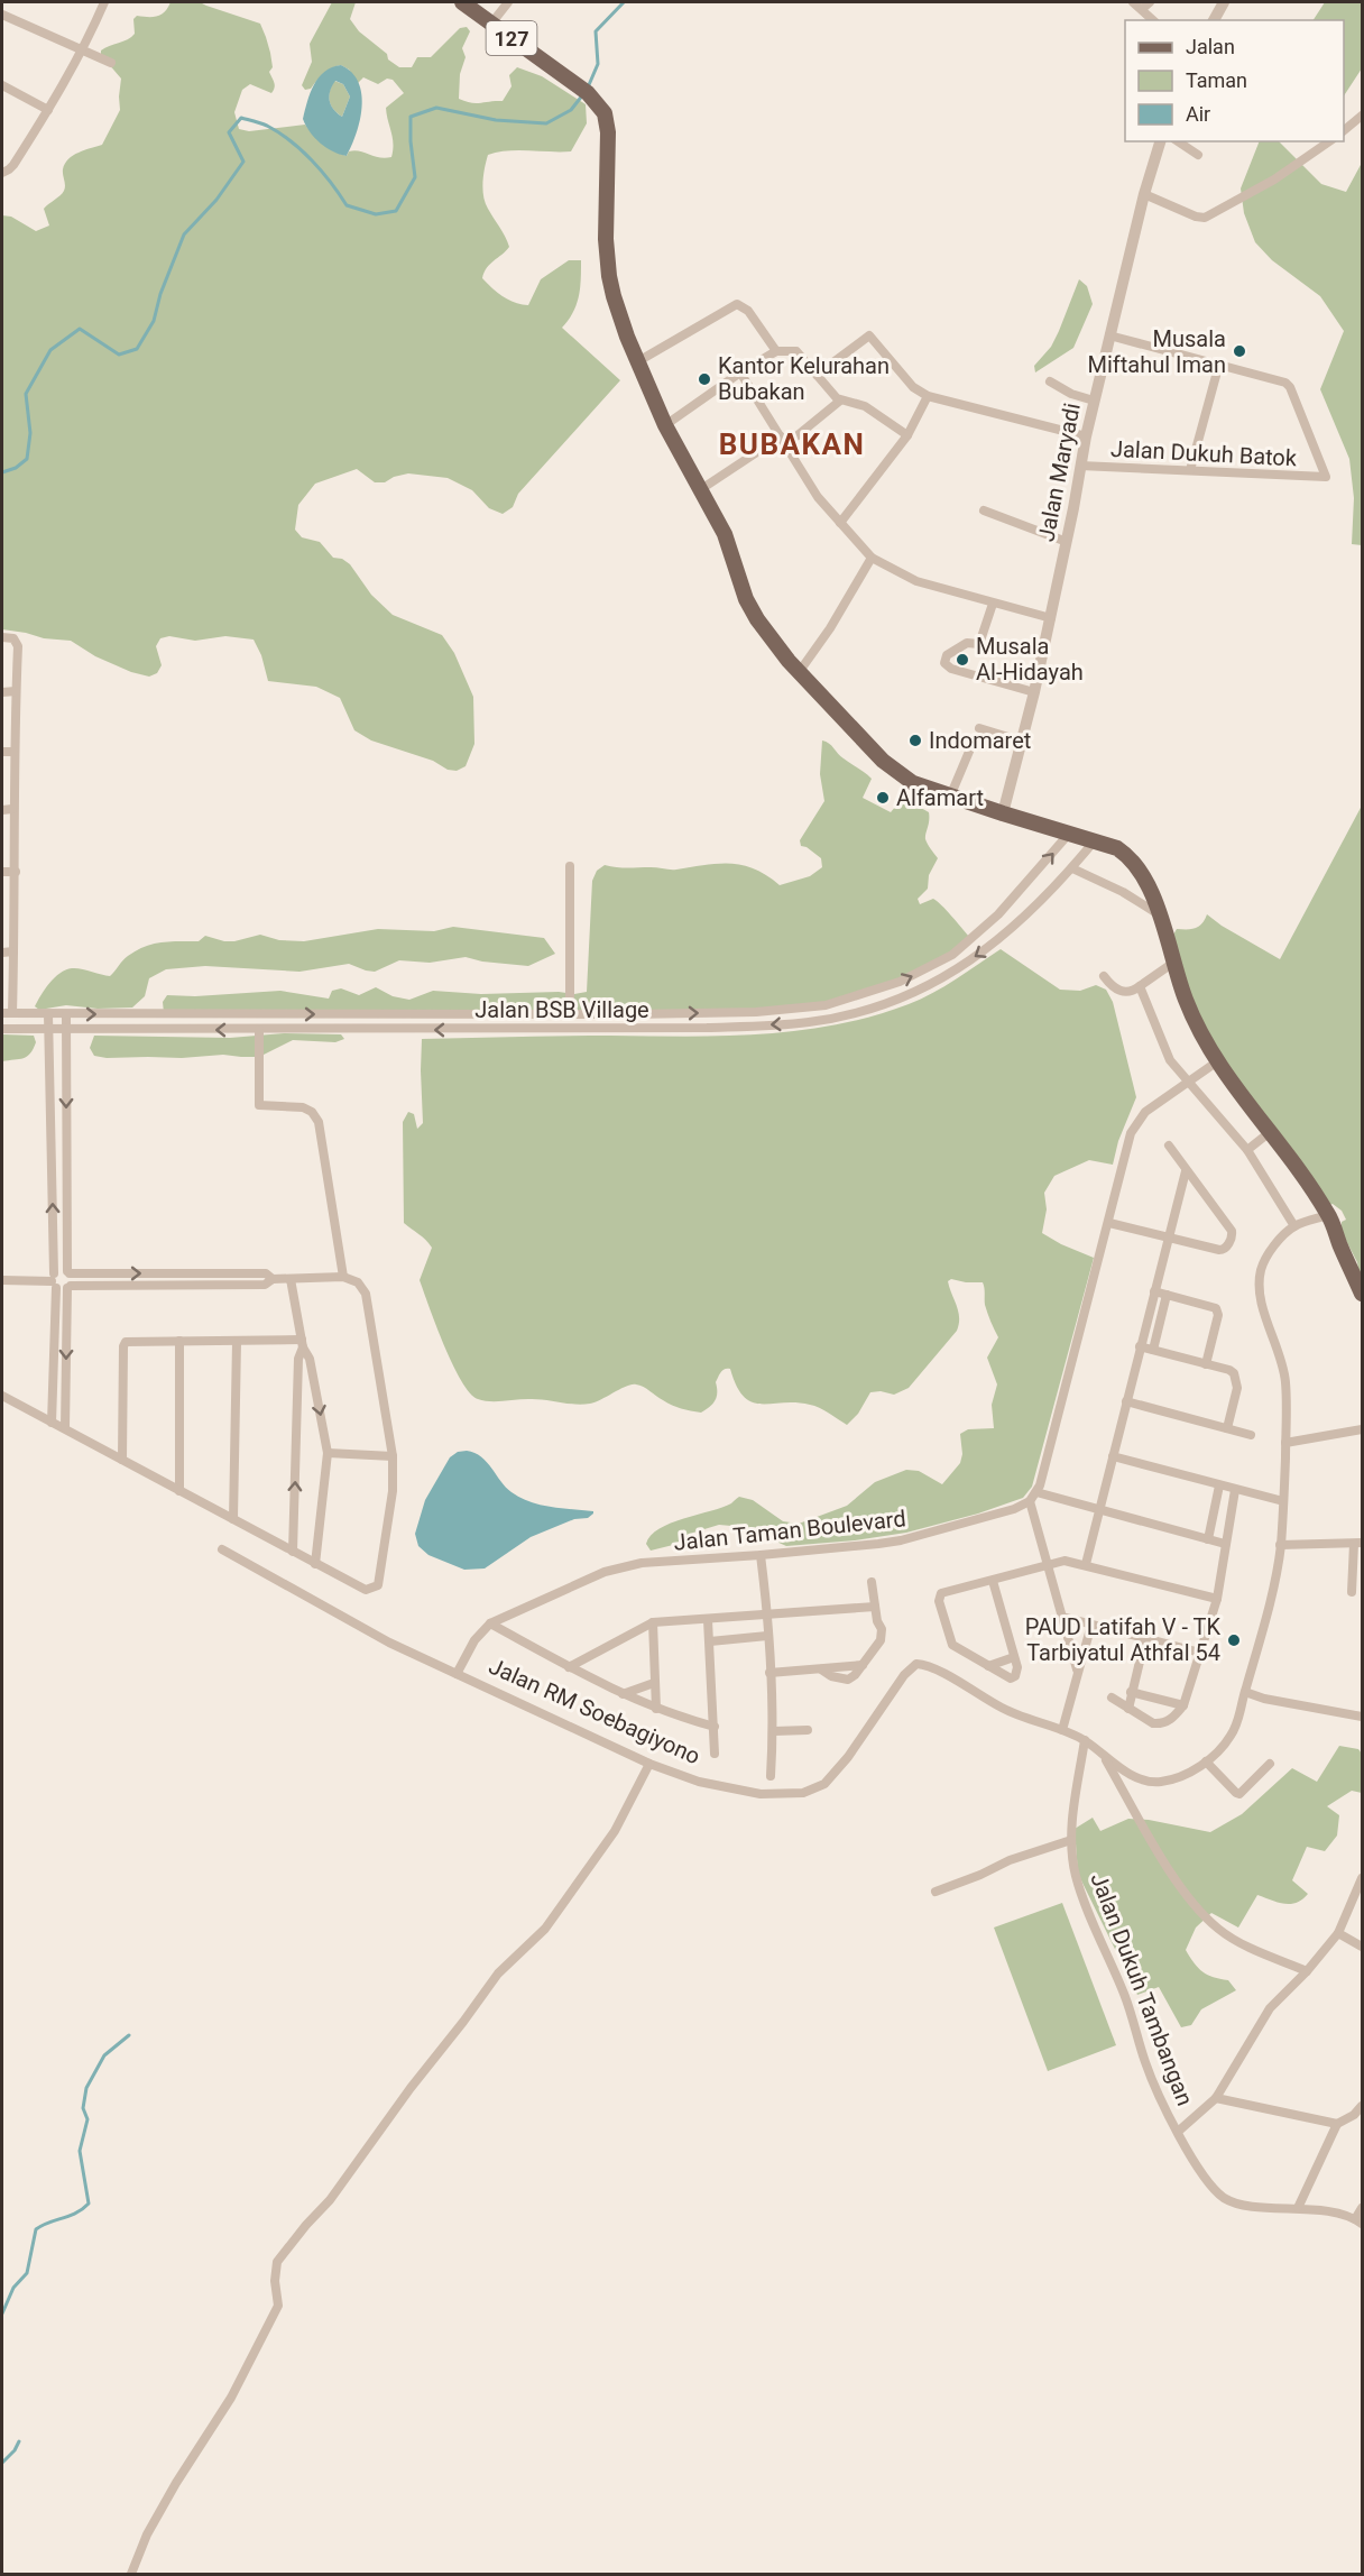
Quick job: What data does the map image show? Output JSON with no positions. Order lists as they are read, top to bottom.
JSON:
{
  "streets": {
    "main road": ["127"],
    "street": [
      "Jalan Dukuh Batok",
      "Jalan Maryadi",
      "Jalan BSB Village",
      "Jalan Taman Boulevard",
      "Jalan RM Soebagiyono",
      "Jalan Dukuh Tambangan"
    ]
  },
  "crossings": [
    ["127", "Jalan Maryadi"],
    ["127", "Jalan BSB Village"],
    ["127", "Jalan RM Soebagiyono"],
    ["Jalan Dukuh Batok", "Jalan Maryadi"],
    ["Jalan Taman Boulevard", "Jalan RM Soebagiyono"],
    ["Jalan RM Soebagiyono", "Jalan Dukuh Tambangan"]
  ],
  "districts": ["BUBAKAN"],
  "places": [
    "Musala Miftahul Iman",
    "Kantor Kelurahan Bubakan",
    "Musala Al-Hidayah",
    "Indomaret",
    "Alfamart",
    "PAUD Latifah V - TK Tarbiyatul Athfal 54"
  ],
  "legend": ["Jalan", "Taman", "Air"]
}
